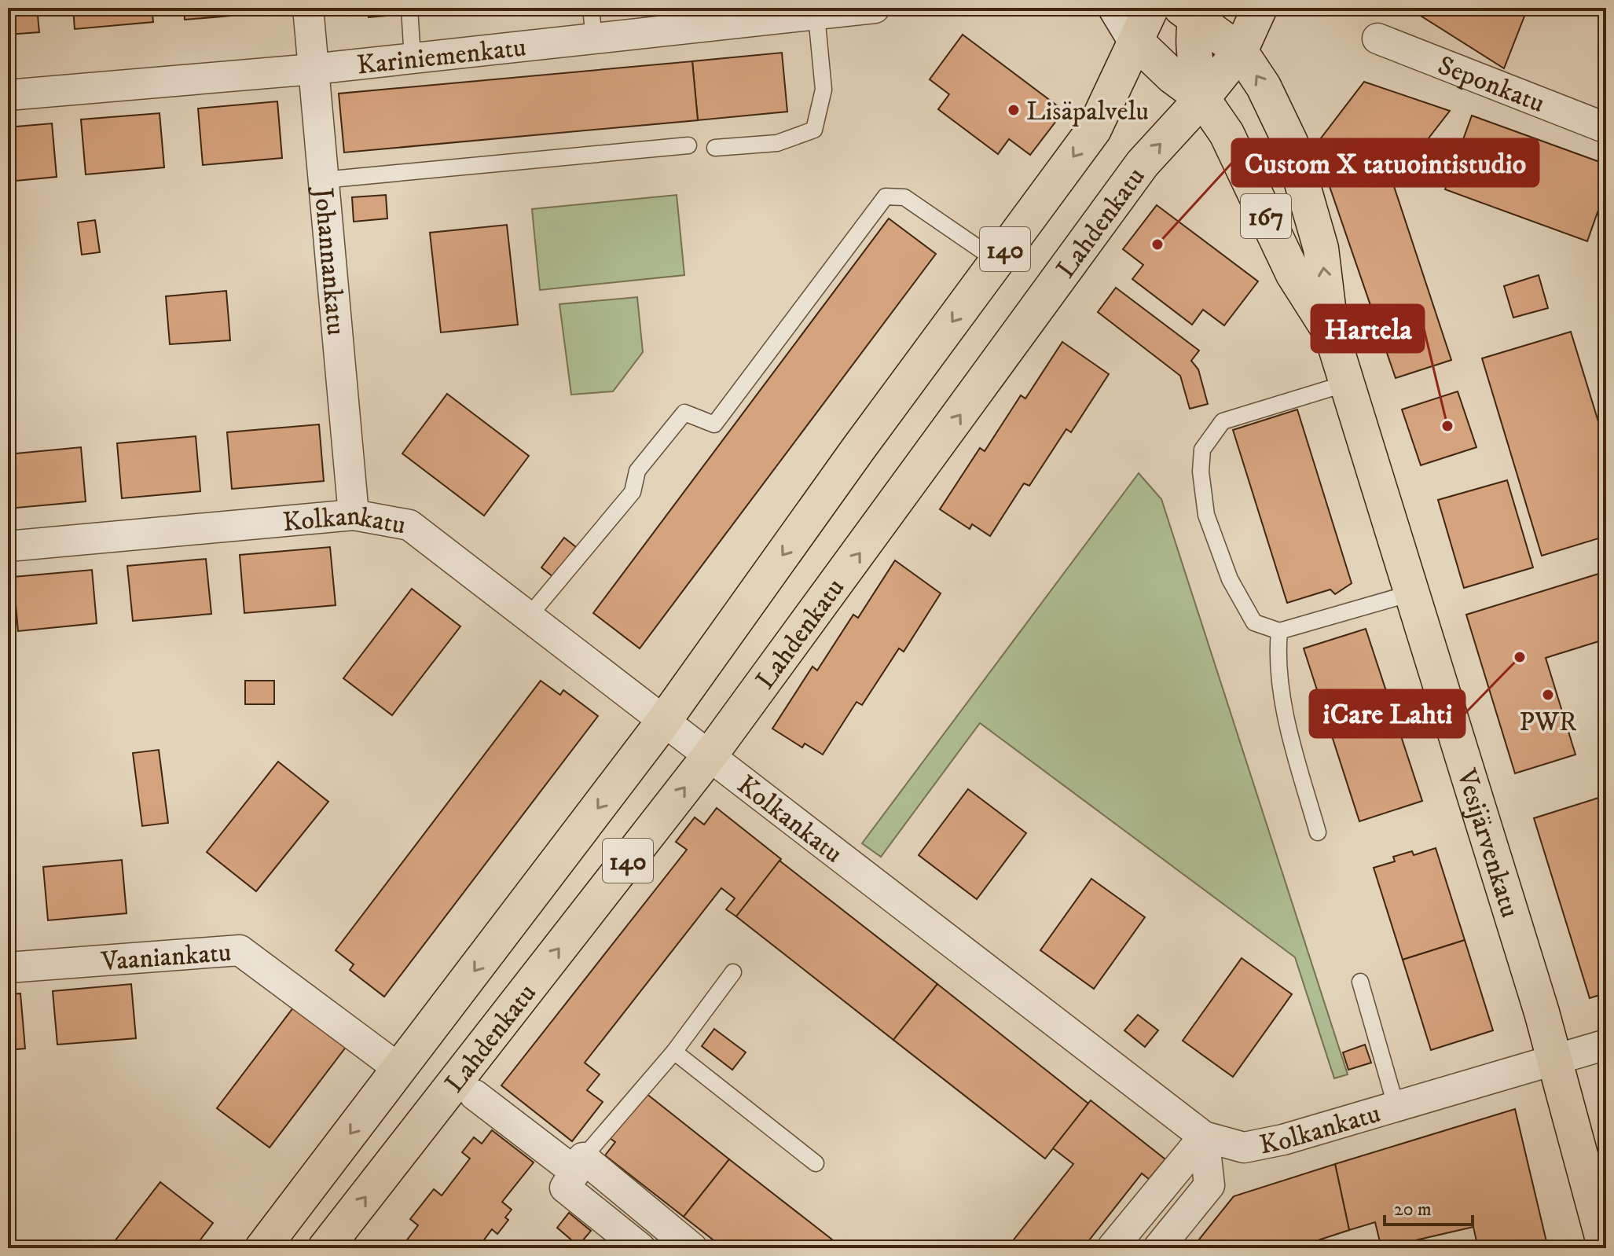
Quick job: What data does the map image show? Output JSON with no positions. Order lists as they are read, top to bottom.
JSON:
{
  "streets": {
    "main road": [
      "167",
      "Lahdenkatu",
      "140",
      "Vesijärvenkatu"
    ],
    "street": [
      "Kariniemenkatu",
      "Seponkatu",
      "Johannankatu",
      "Kolkankatu",
      "Vaaniankatu"
    ]
  },
  "crossings": [
    ["Kariniemenkatu", "Johannankatu"],
    ["Lahdenkatu", "Kolkankatu"],
    ["Lahdenkatu", "Vesijärvenkatu"],
    ["Lahdenkatu", "Vaaniankatu"],
    ["Johannankatu", "Kolkankatu"],
    ["Kolkankatu", "Vesijärvenkatu"]
  ],
  "places": [
    "Lisäpalvelu",
    "Custom X tatuointistudio",
    "Hartela",
    "iCare Lahti",
    "PWR"
  ],
  "scale_bar": "20 m"
}
